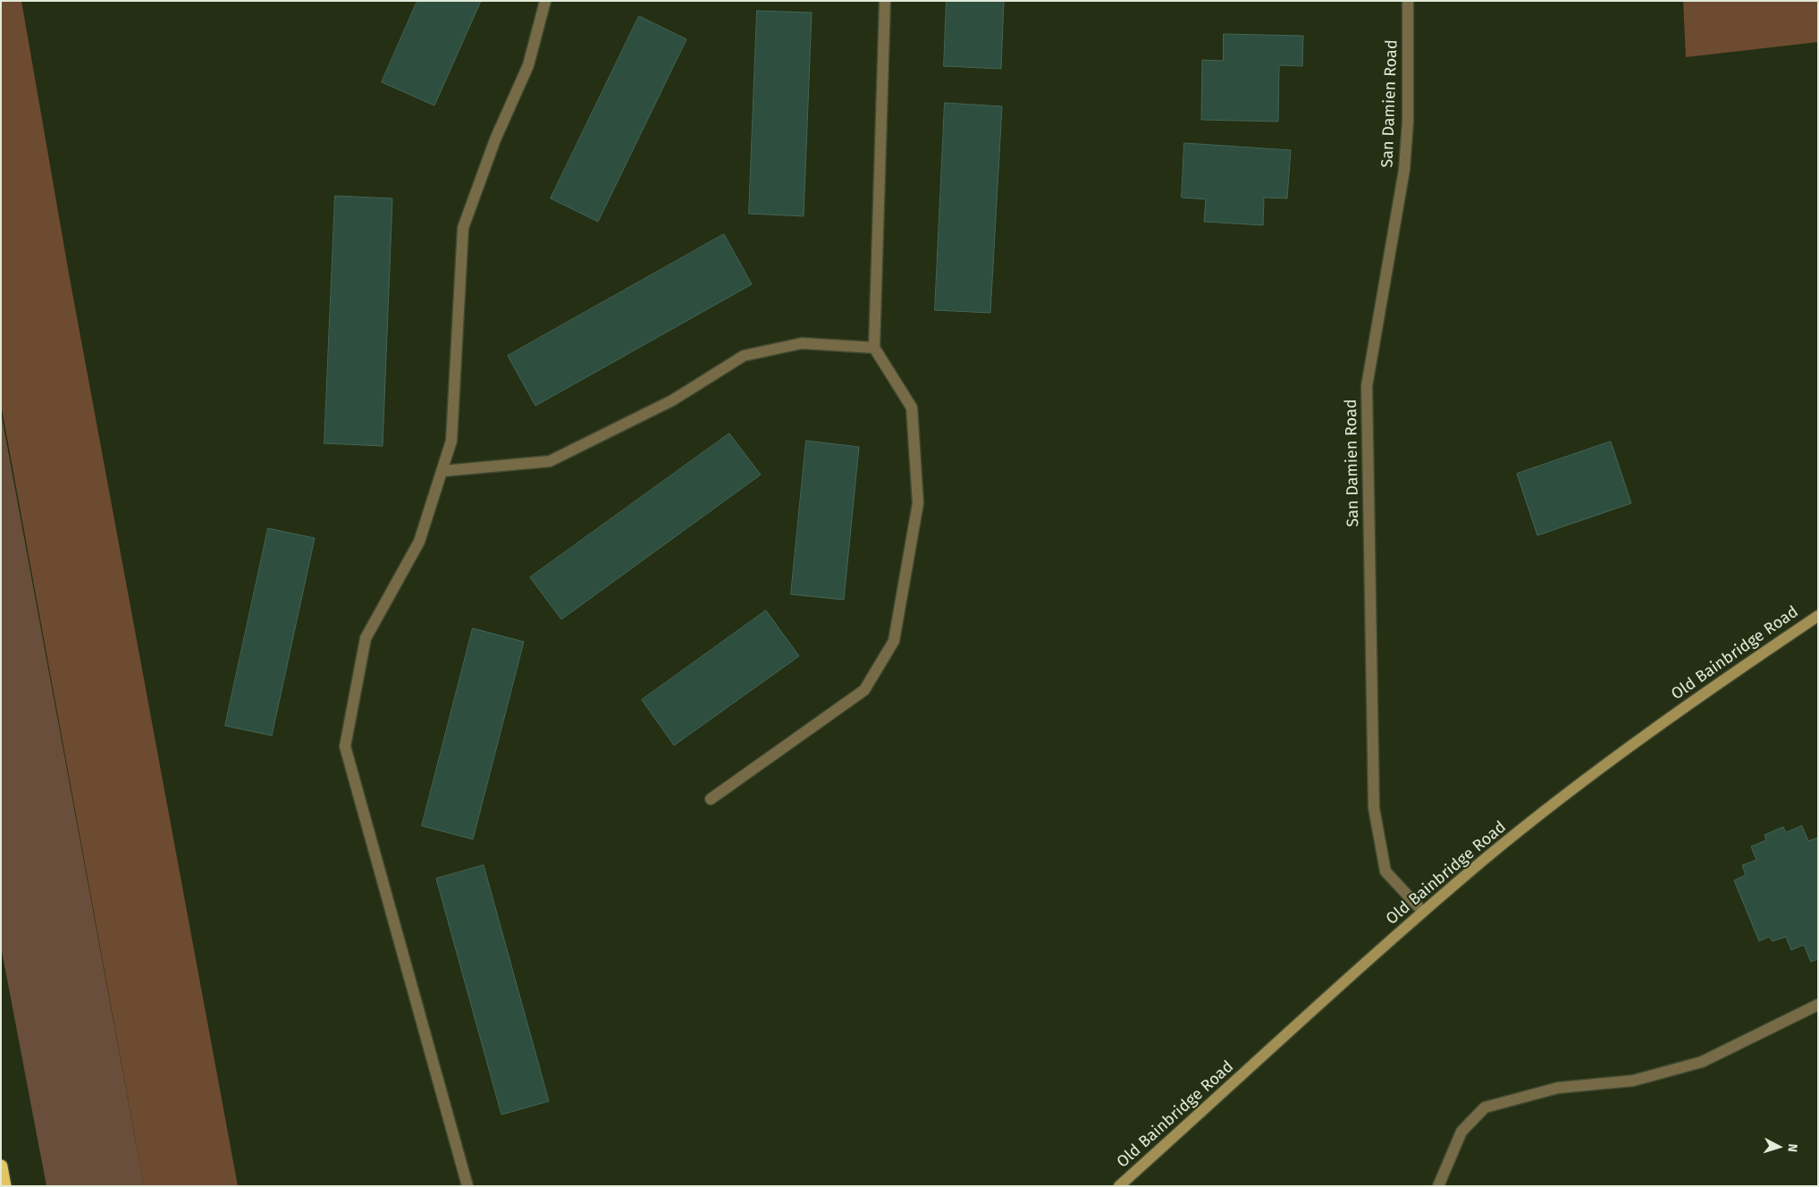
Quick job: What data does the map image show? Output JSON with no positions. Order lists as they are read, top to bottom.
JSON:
{
  "streets": {
    "main road": ["Old Bainbridge Road"],
    "street": ["San Damien Road"]
  },
  "crossings": [
    ["San Damien Road", "Old Bainbridge Road"]
  ],
  "north": "right"
}
